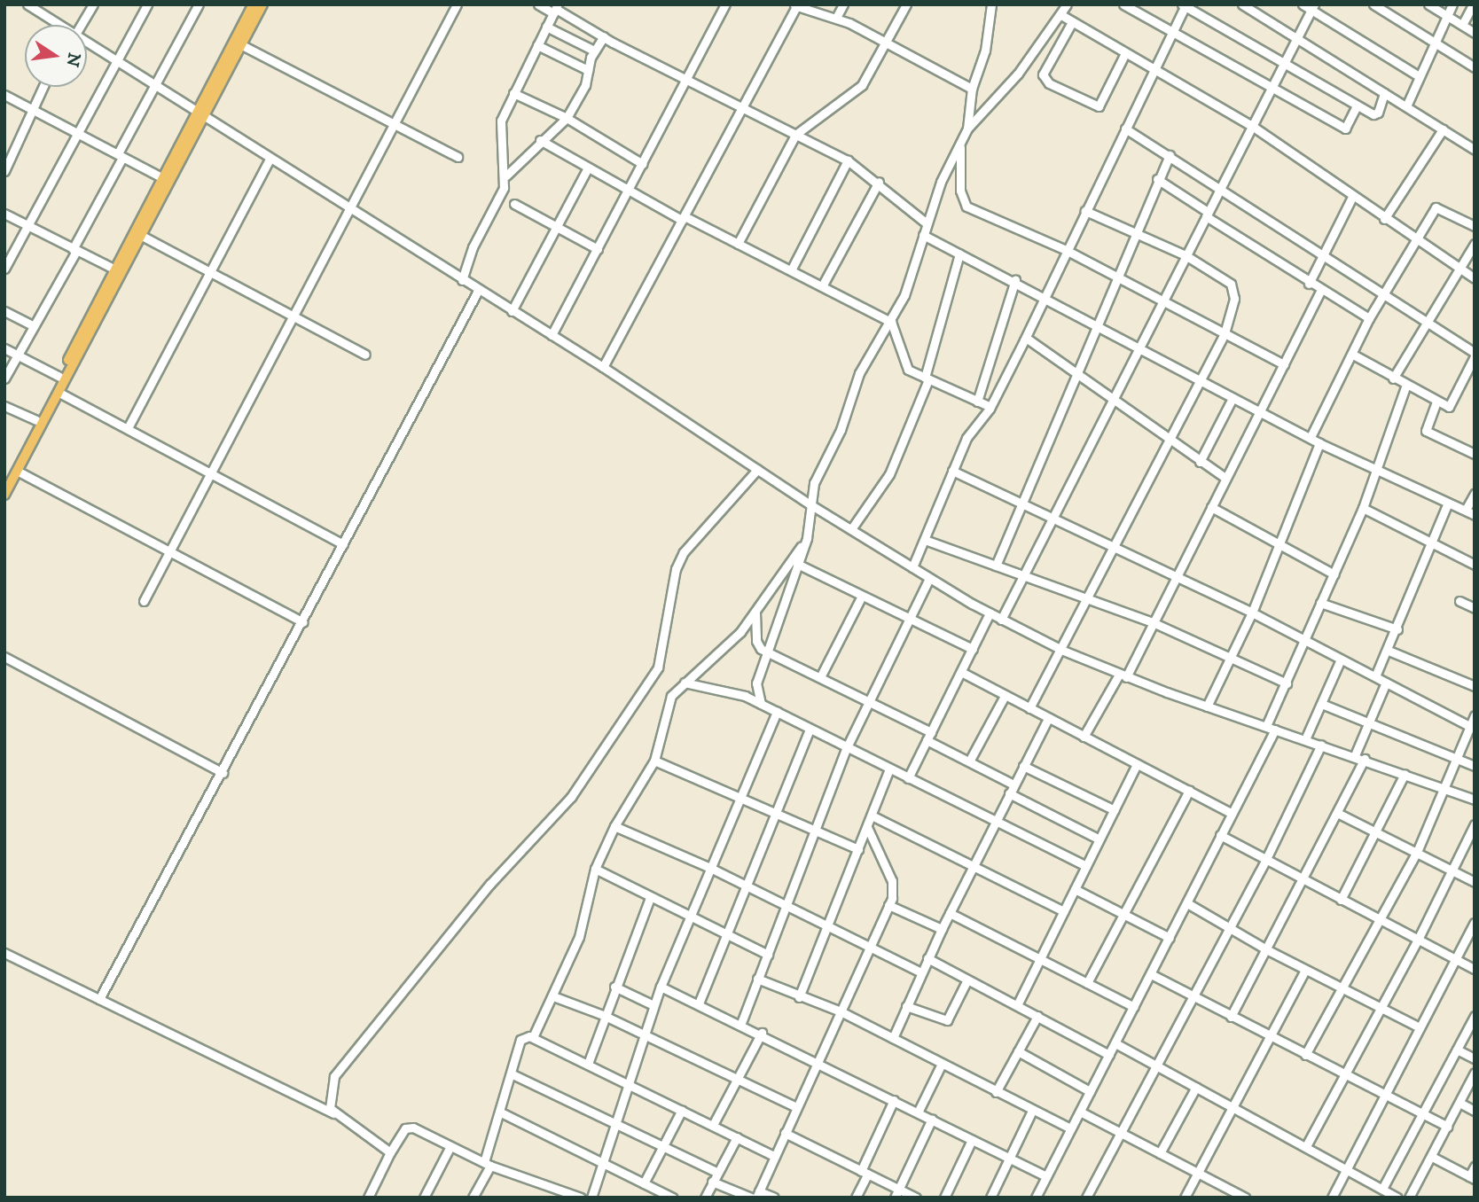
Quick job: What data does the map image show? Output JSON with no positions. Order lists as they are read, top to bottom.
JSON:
{
  "north": "right"
}
